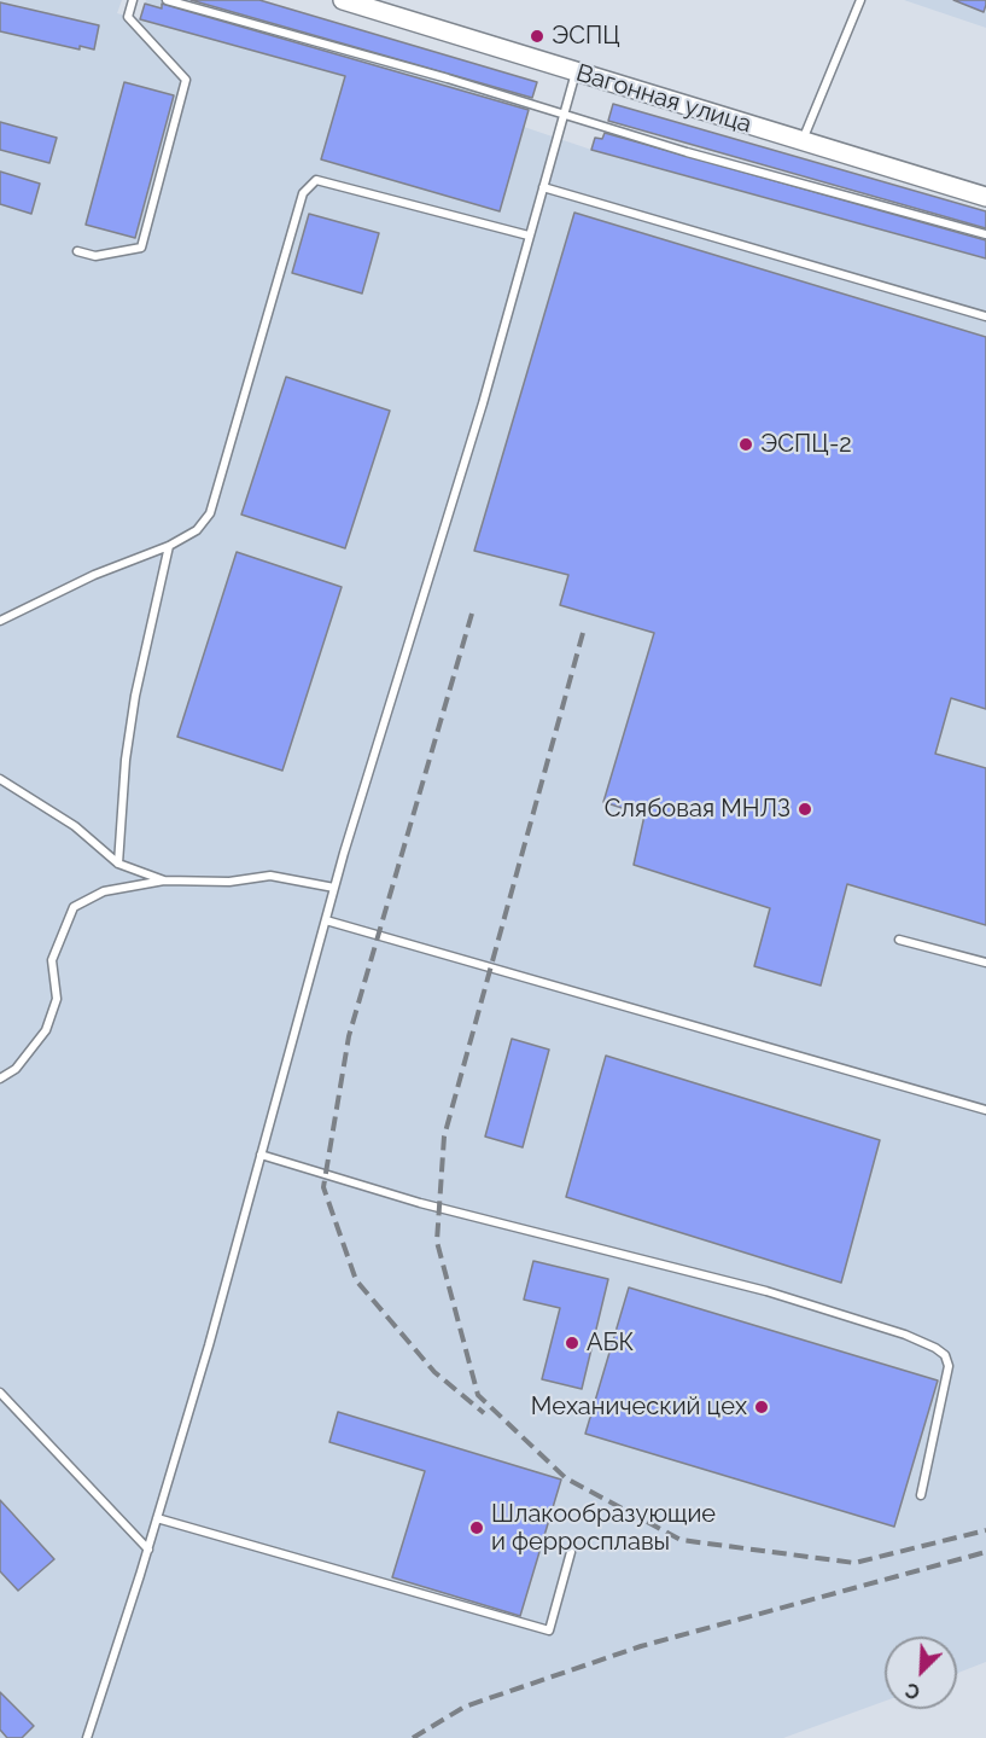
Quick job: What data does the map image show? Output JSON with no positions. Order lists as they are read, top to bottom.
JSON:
{
  "streets": {
    "street": ["Вагонная улица"]
  },
  "places": [
    "ЭСПЦ",
    "ЭСПЦ-2",
    "Слябовая МНЛЗ",
    "АБК",
    "Механический цех",
    "Шлакообразующие и ферросплавы"
  ],
  "north": "bottom left"
}
